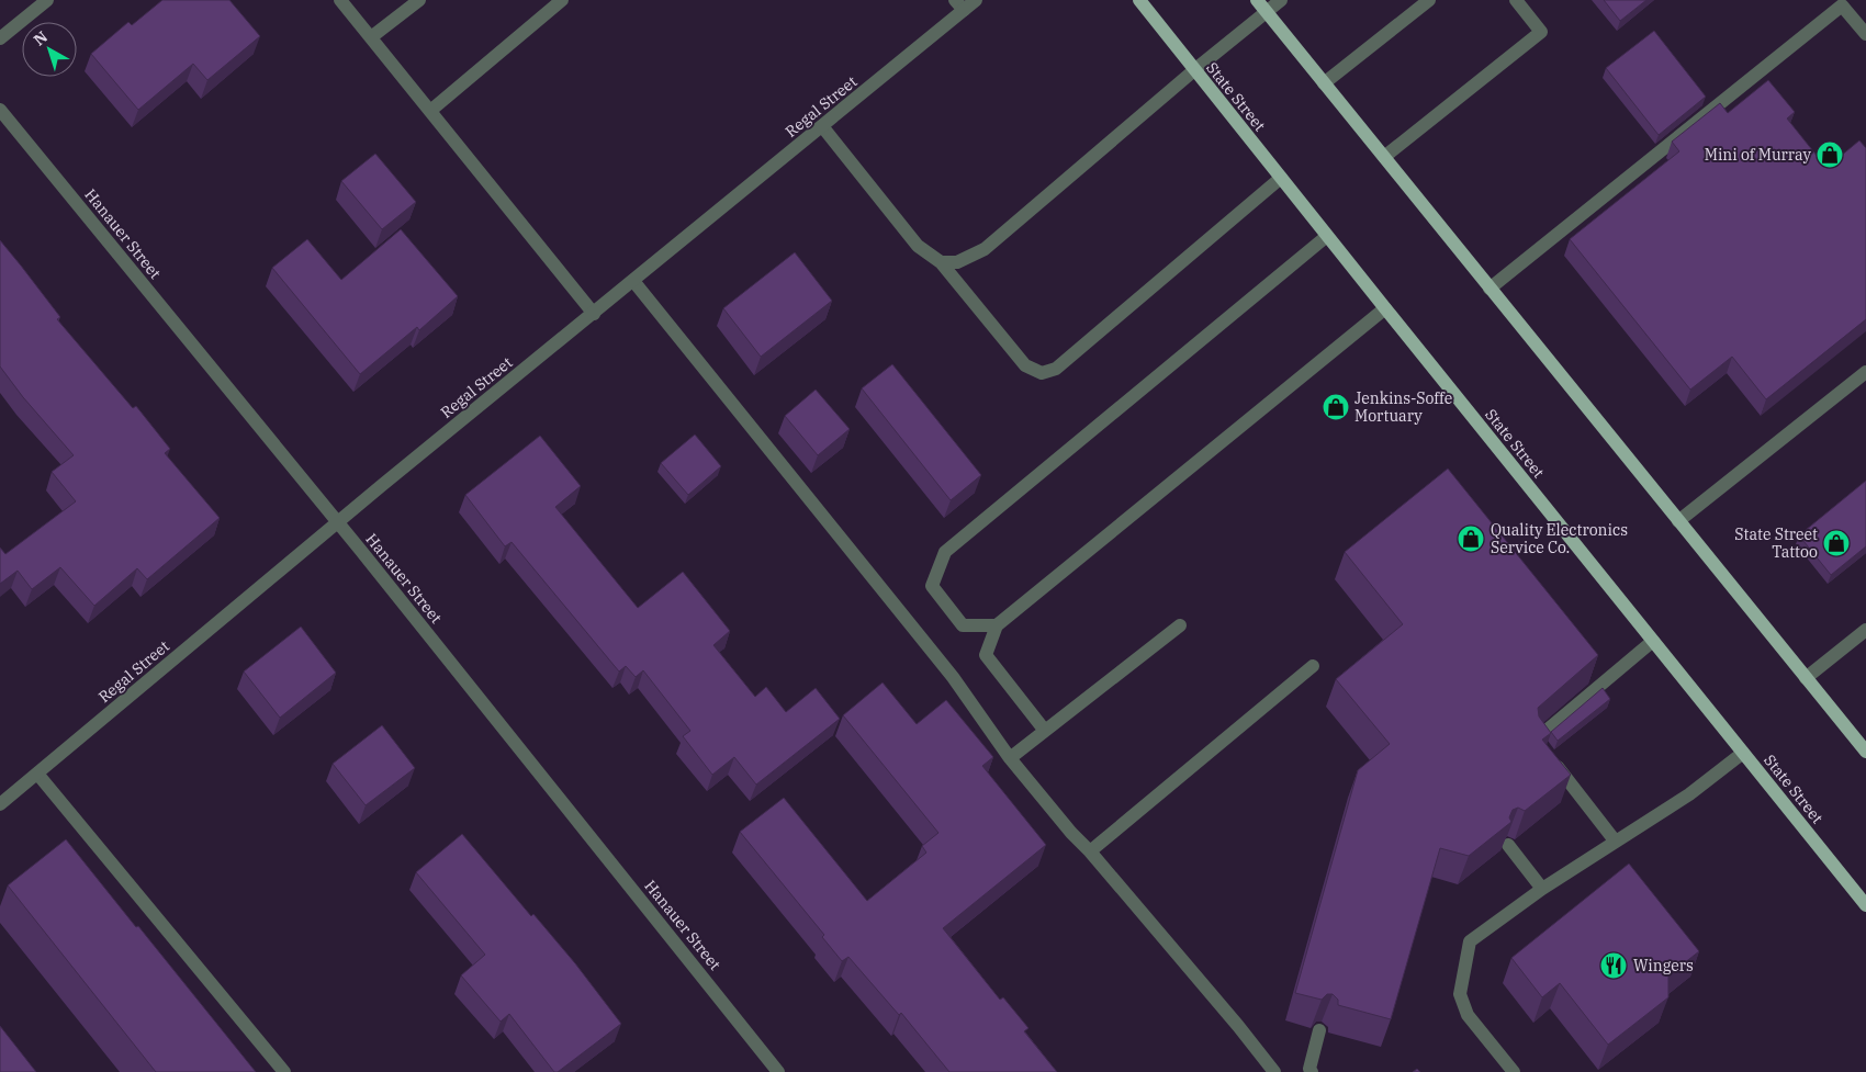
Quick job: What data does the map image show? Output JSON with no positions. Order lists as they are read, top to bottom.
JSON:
{
  "streets": {
    "main road": ["State Street"],
    "street": ["Regal Street", "Hanauer Street"]
  },
  "crossings": [
    ["Regal Street", "Hanauer Street"]
  ],
  "places": {
    "shop": [
      "Mini of Murray",
      "Jenkins-Soffe Mortuary",
      "Quality Electronics Service Co.",
      "State Street Tattoo"
    ],
    "restaurant": ["Wingers"]
  },
  "north": "top left"
}
